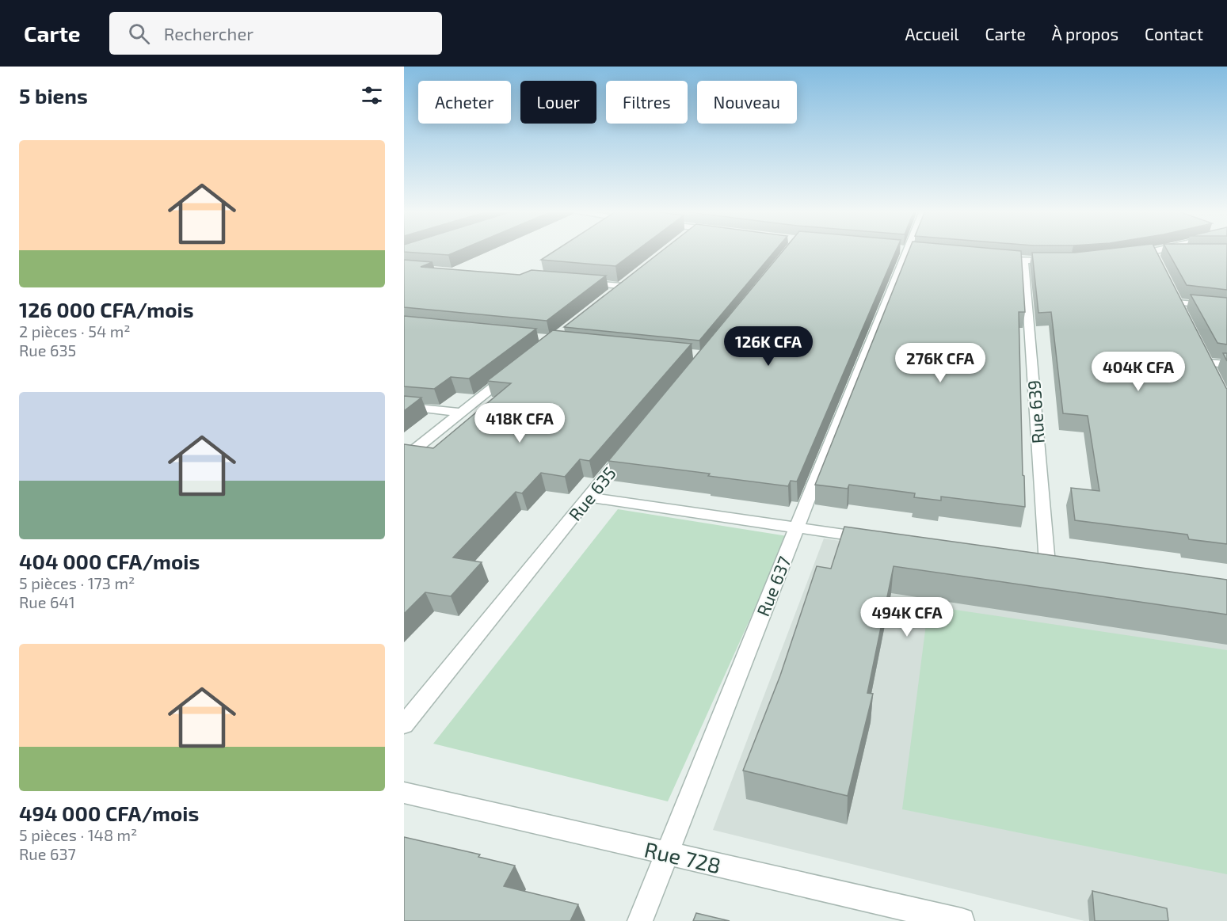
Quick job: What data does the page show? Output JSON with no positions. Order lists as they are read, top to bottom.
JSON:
{
  "streets": {
    "street": [
      "Rue 639",
      "Rue 635",
      "Rue 637",
      "Rue 728"
    ]
  },
  "crossings": [
    ["Rue 637", "Rue 728"]
  ],
  "page": {
    "header": "Carte",
    "search": "Rechercher",
    "nav": [
      "Accueil",
      "Carte",
      "À propos",
      "Contact"
    ],
    "heading": "5 biens",
    "chip": [
      "Acheter",
      "Louer",
      "Filtres",
      "Nouveau"
    ],
    "list": [
      {
        "name": "126 000 CFA/mois",
        "note": "2 pièces · 54 m² · Rue 635"
      },
      {
        "name": "404 000 CFA/mois",
        "note": "5 pièces · 173 m² · Rue 641"
      },
      {
        "name": "494 000 CFA/mois",
        "note": "5 pièces · 148 m² · Rue 637"
      }
    ],
    "price": [
      "126K CFA",
      "276K CFA",
      "404K CFA",
      "418K CFA",
      "494K CFA"
    ]
  }
}
